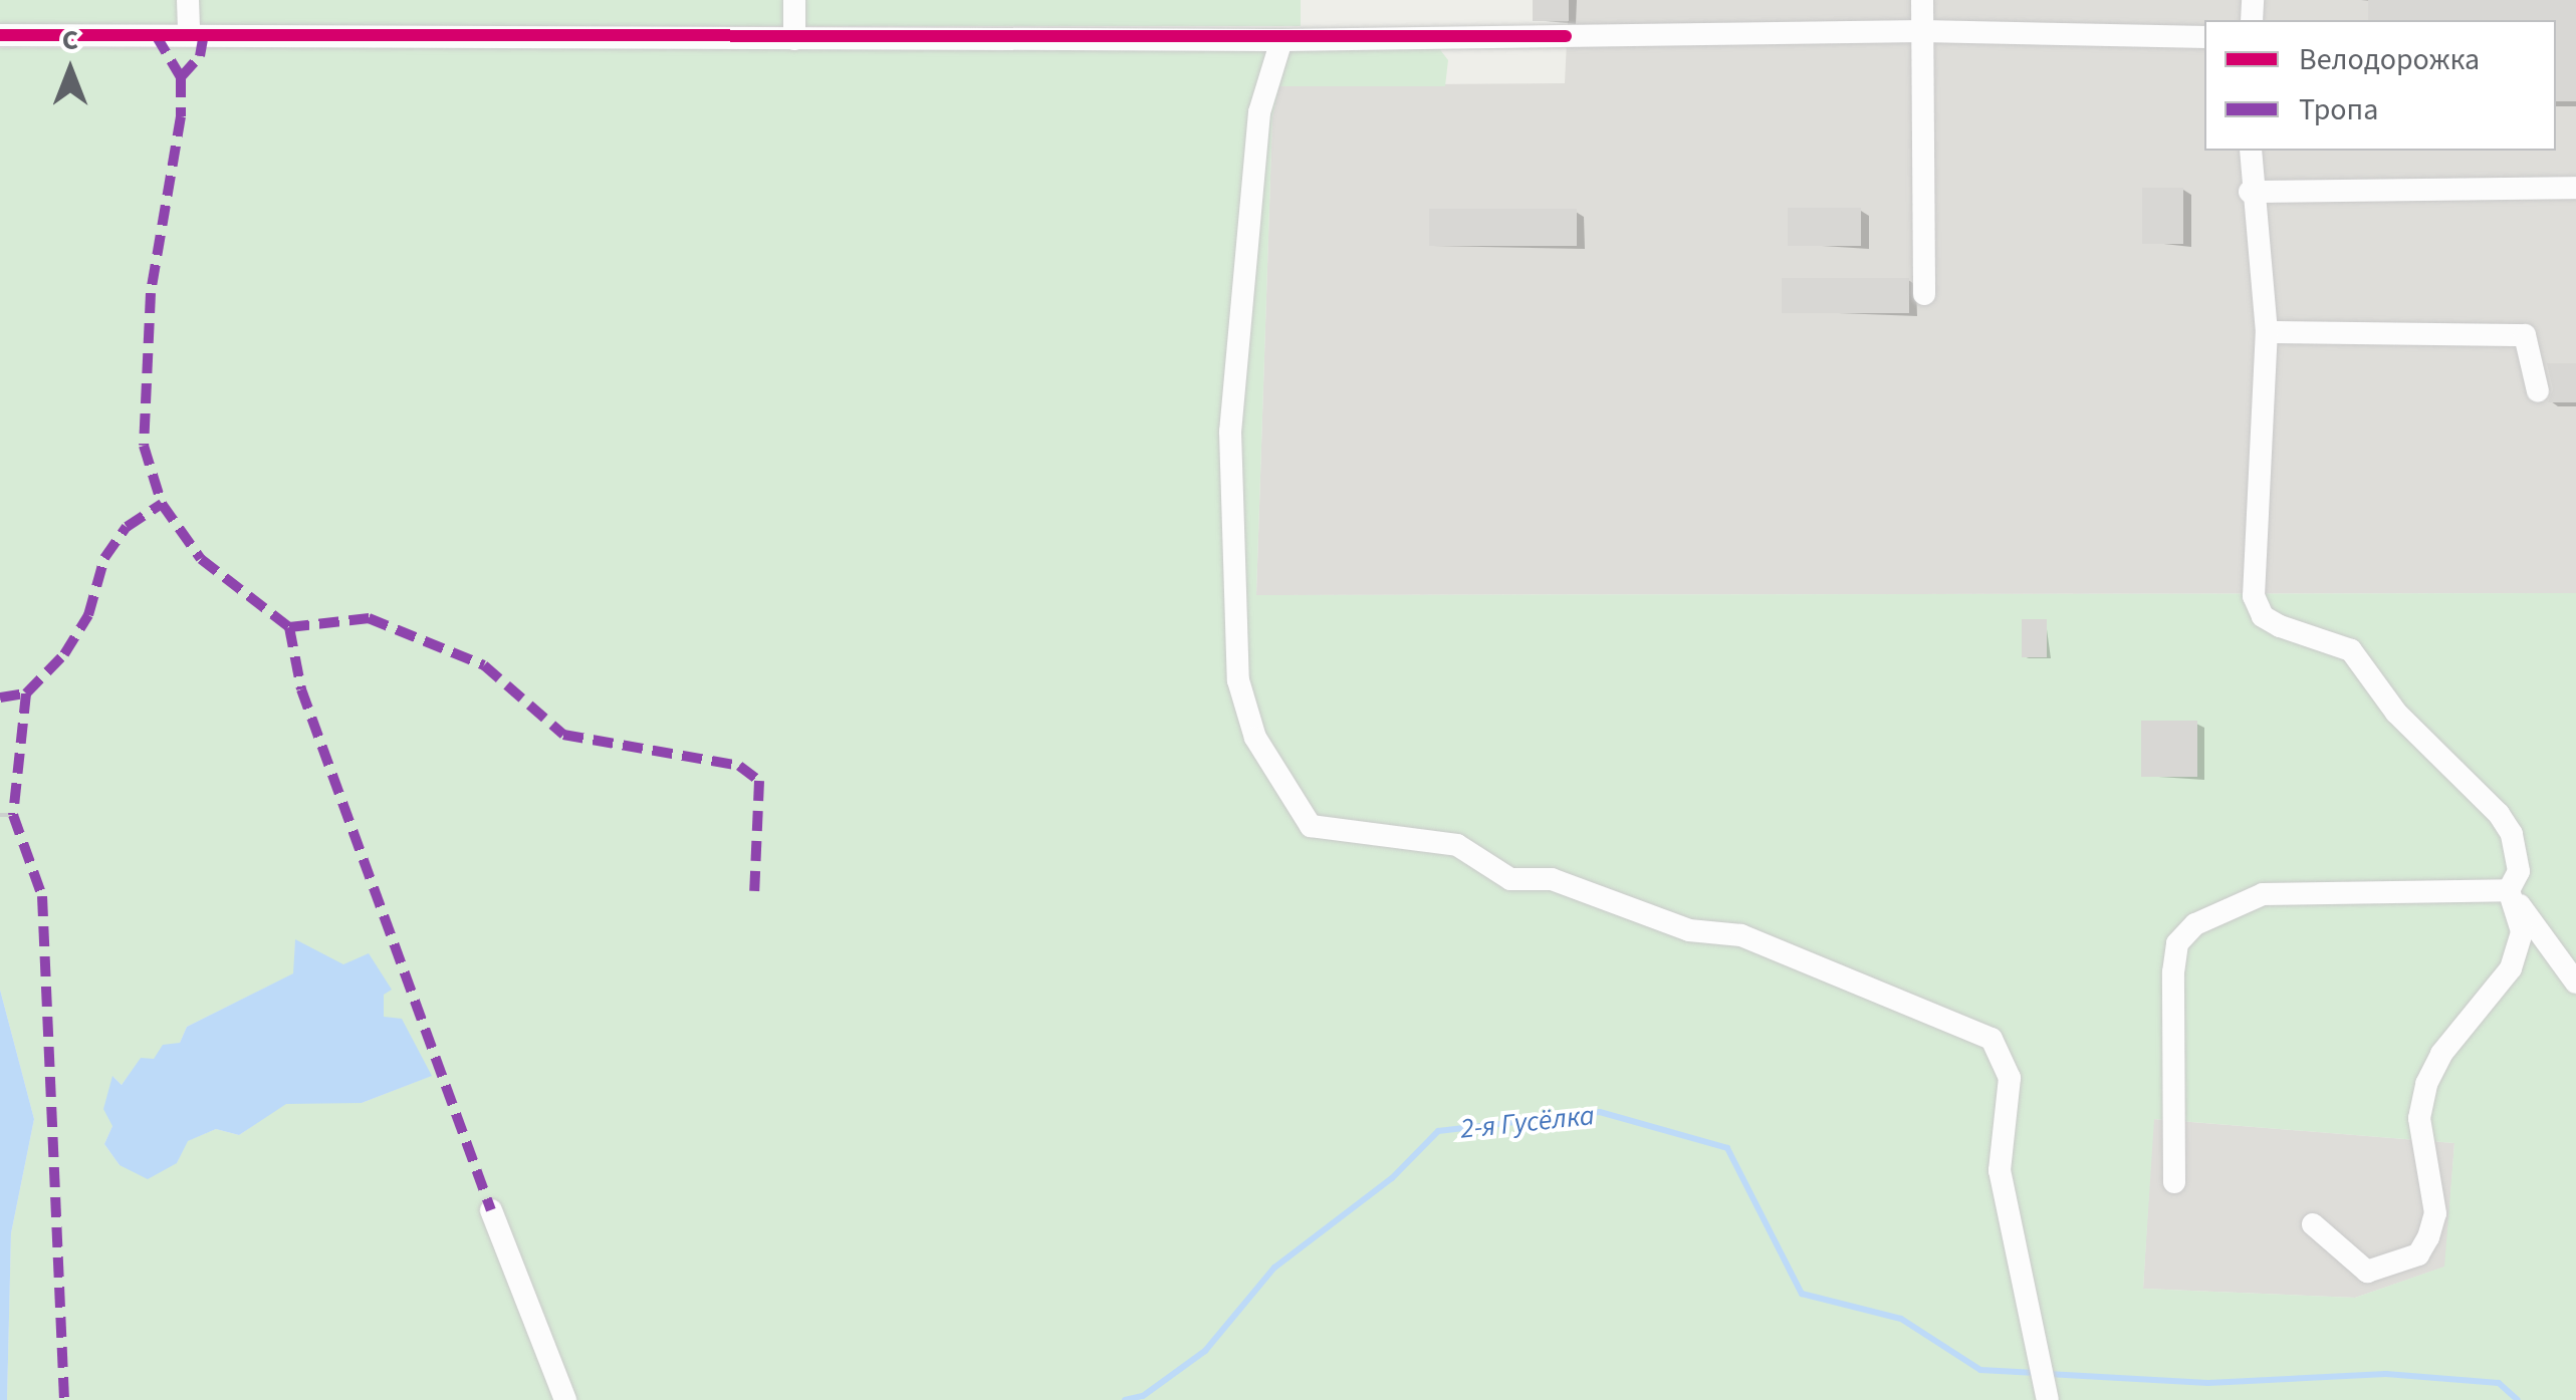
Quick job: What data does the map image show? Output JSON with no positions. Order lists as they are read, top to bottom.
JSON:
{
  "water": ["2-я Гусёлка"],
  "legend": ["Велодорожка", "Тропа"],
  "north": "top"
}
